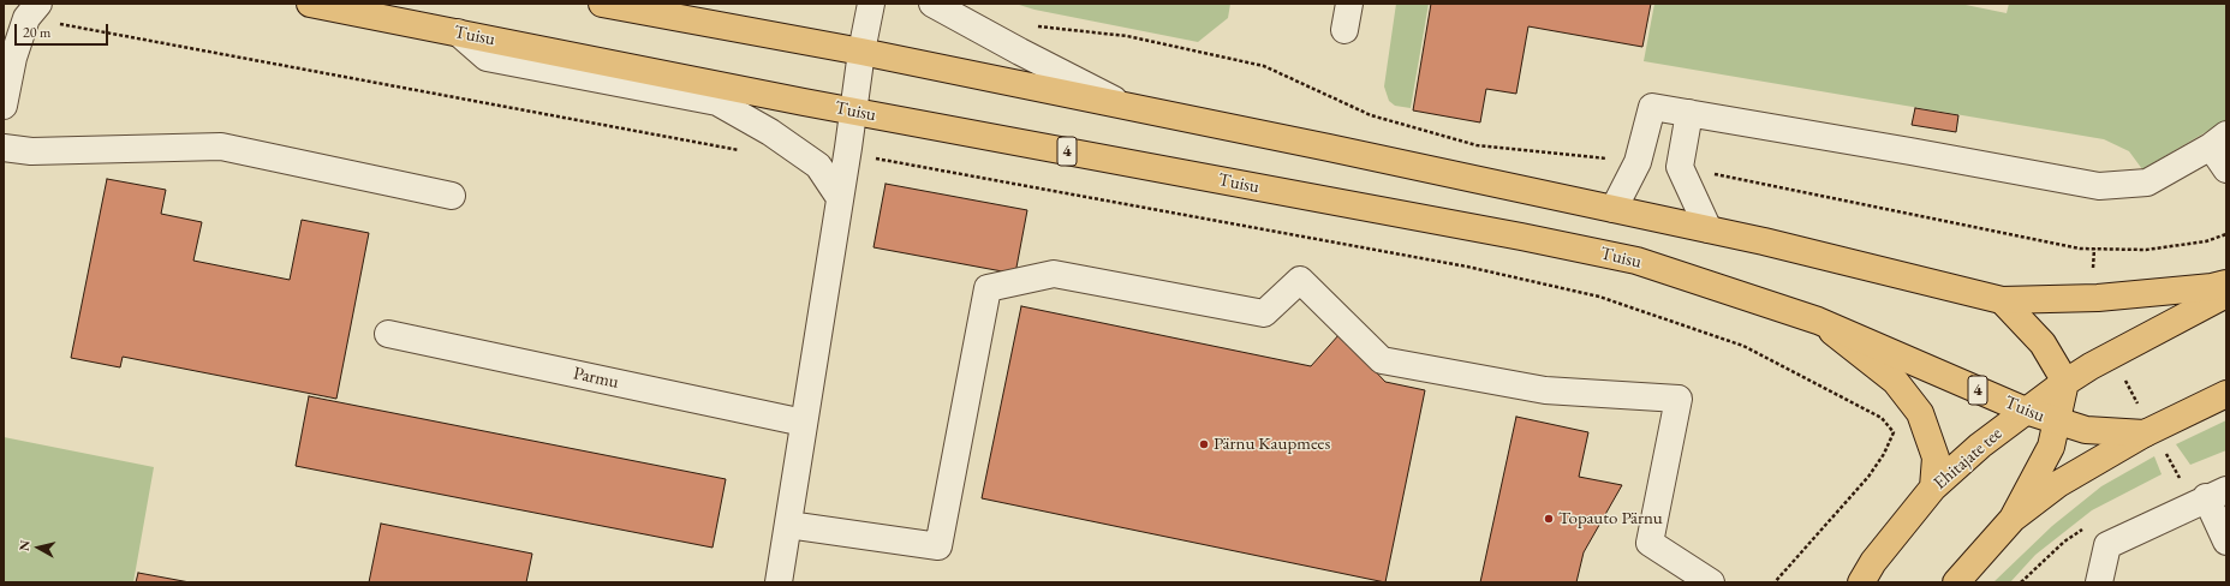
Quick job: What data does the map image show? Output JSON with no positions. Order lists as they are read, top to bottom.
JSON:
{
  "streets": {
    "main road": ["Tuisu", "4", "Ehitajate tee"],
    "street": ["Parmu"]
  },
  "crossings": [
    ["Tuisu", "4"],
    ["Tuisu", "Ehitajate tee"]
  ],
  "places": ["Pärnu Kaupmees", "Topauto Pärnu"],
  "scale_bar": "20 m",
  "north": "left"
}
